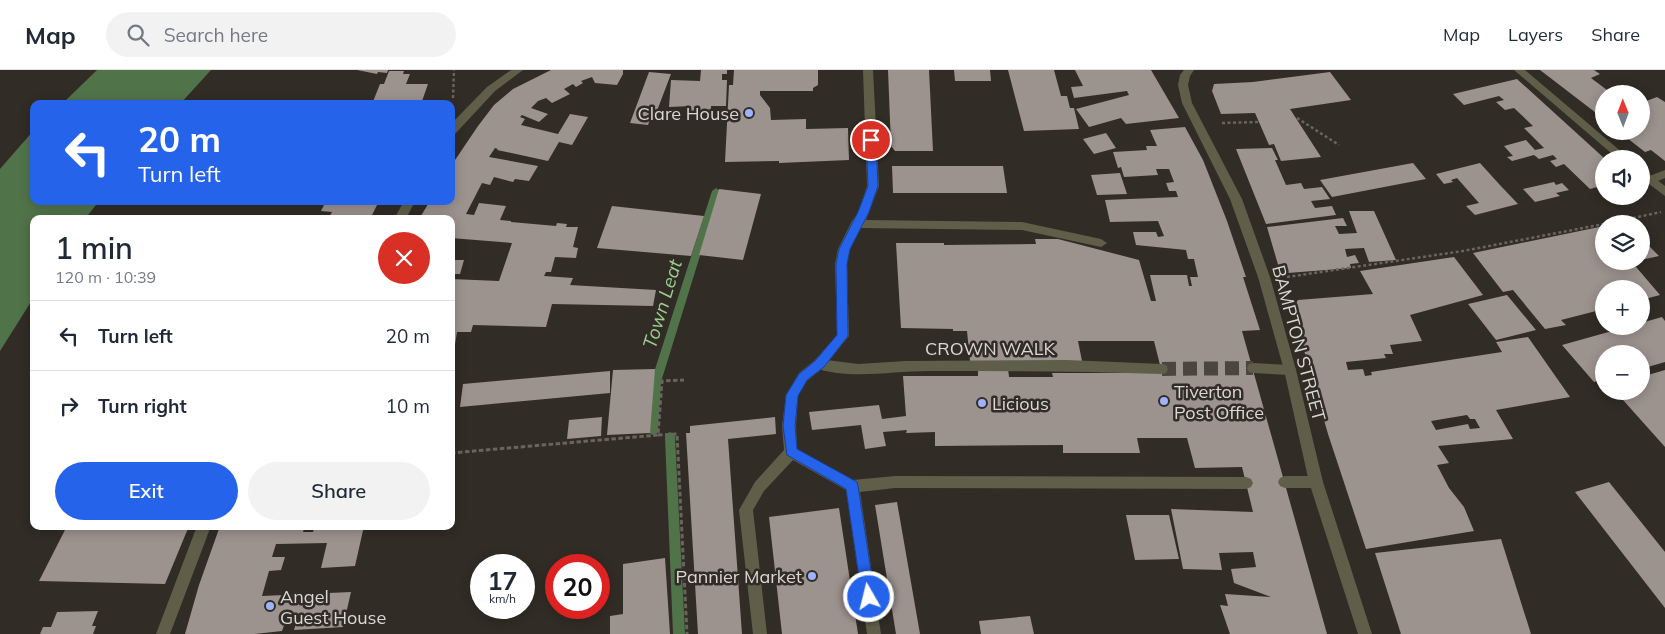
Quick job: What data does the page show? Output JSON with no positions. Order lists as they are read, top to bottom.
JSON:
{
  "streets": {
    "street": ["BAMPTON STREET", "CROWN WALK"]
  },
  "water": ["Town Leat"],
  "places": [
    "Clare House",
    "Tiverton Post Office",
    "Licious",
    "Pannier Market",
    "Angel Guest House"
  ],
  "north": "top",
  "page": {
    "header": "Map",
    "search": "Search here",
    "nav": ["Map", "Layers", "Share"],
    "map_buttons": ["+", "−"],
    "turn": ["20 m", "Turn left"],
    "heading": ["1 min", "120 m · 10:39"],
    "list": [
      {
        "name": "Turn left",
        "value": "20 m"
      },
      {
        "name": "Turn right",
        "value": "10 m"
      }
    ],
    "buttons": ["Exit", "Share"],
    "speed": "17 km/h",
    "limit": "20"
  }
}
